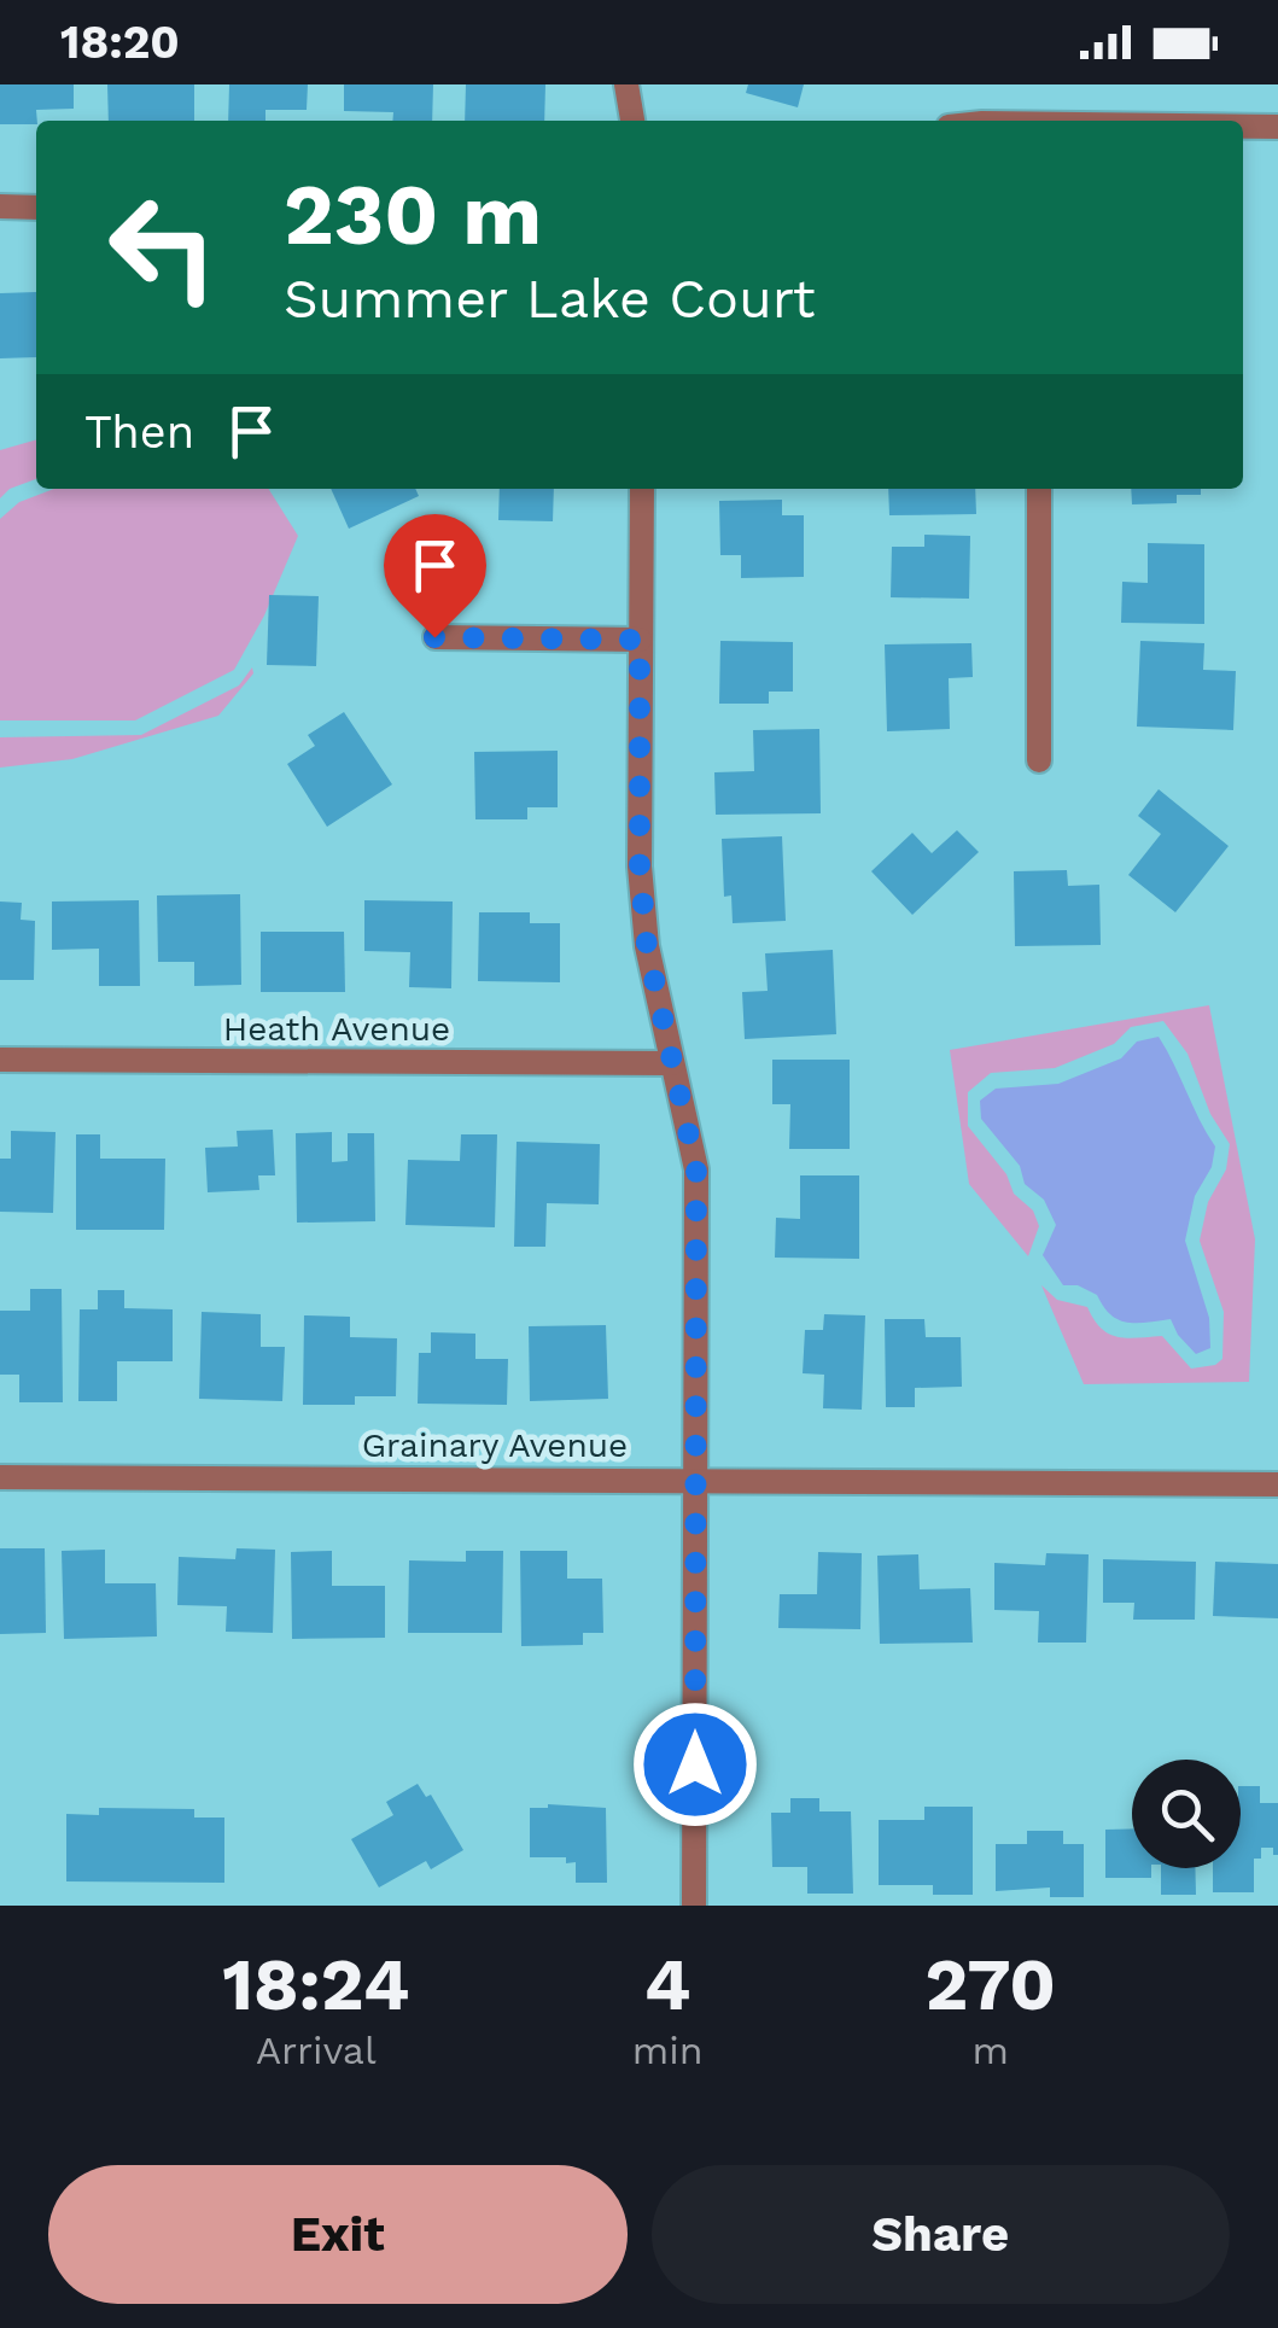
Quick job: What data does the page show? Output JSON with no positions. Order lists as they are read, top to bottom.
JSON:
{
  "streets": {
    "street": ["Heath Avenue", "Grainary Avenue"]
  },
  "page": {
    "status": "18:20",
    "turn": ["230 m", "Summer Lake Court"],
    "then": "Then",
    "eta": [
      "18:24",
      "Arrival",
      "4",
      "min",
      "270",
      "m"
    ],
    "buttons": ["Exit", "Share"]
  }
}
